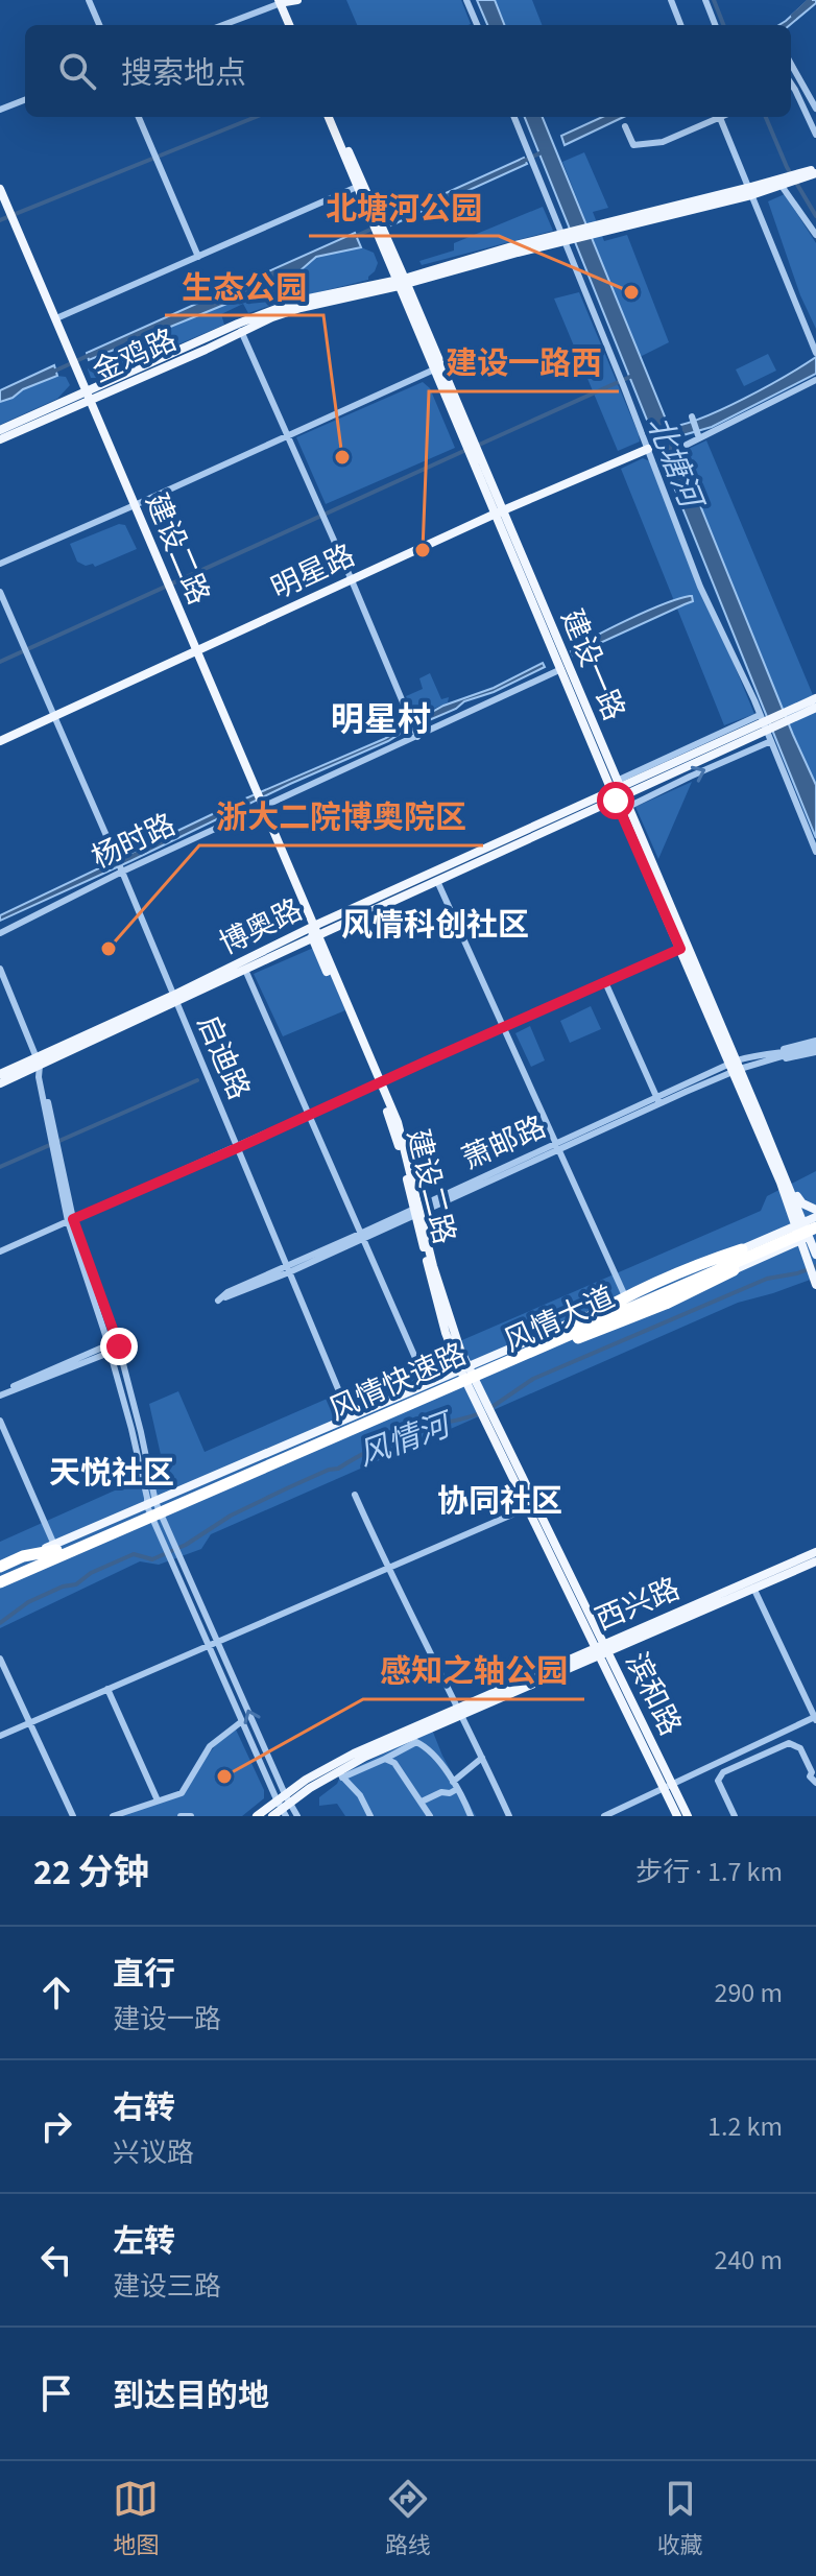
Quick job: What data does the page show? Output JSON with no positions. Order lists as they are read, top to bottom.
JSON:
{
  "streets": {
    "highway": ["风情快速路"],
    "main road": [
      "金鸡路",
      "建设二路",
      "明星路",
      "建设一路",
      "博奥路",
      "风情大道",
      "西兴路",
      "滨和路"
    ],
    "street": ["杨时路", "启迪路"]
  },
  "crossings": [
    ["金鸡路", "建设二路"],
    ["金鸡路", "建设一路"],
    ["建设二路", "明星路"],
    ["建设二路", "杨时路"],
    ["建设二路", "博奥路"],
    ["建设二路", "风情大道"],
    ["建设二路", "滨和路"],
    ["明星路", "建设一路"],
    ["明星路", "启迪路"],
    ["建设一路", "杨时路"],
    ["建设一路", "博奥路"],
    ["建设一路", "风情大道"],
    ["建设一路", "风情快速路"],
    ["杨时路", "启迪路"],
    ["博奥路", "启迪路"],
    ["启迪路", "风情大道"],
    ["风情大道", "风情快速路"],
    ["风情大道", "滨和路"],
    ["西兴路", "滨和路"]
  ],
  "districts": [
    "明星村",
    "风情科创社区",
    "天悦社区",
    "协同社区"
  ],
  "water": ["北塘河", "风情河"],
  "places": [
    "北塘河公园",
    "生态公园",
    "建设一路西",
    "浙大二院博奥院区",
    "感知之轴公园"
  ],
  "page": {
    "search": "搜索地点",
    "heading": ["22 分钟", "步行 · 1.7 km"],
    "list": [
      ["直行", "建设一路", "290 m"],
      ["右转", "兴议路", "1.2 km"],
      ["左转", "建设三路", "240 m"],
      "到达目的地"
    ],
    "nav": ["地图", "路线", "收藏"]
  }
}
